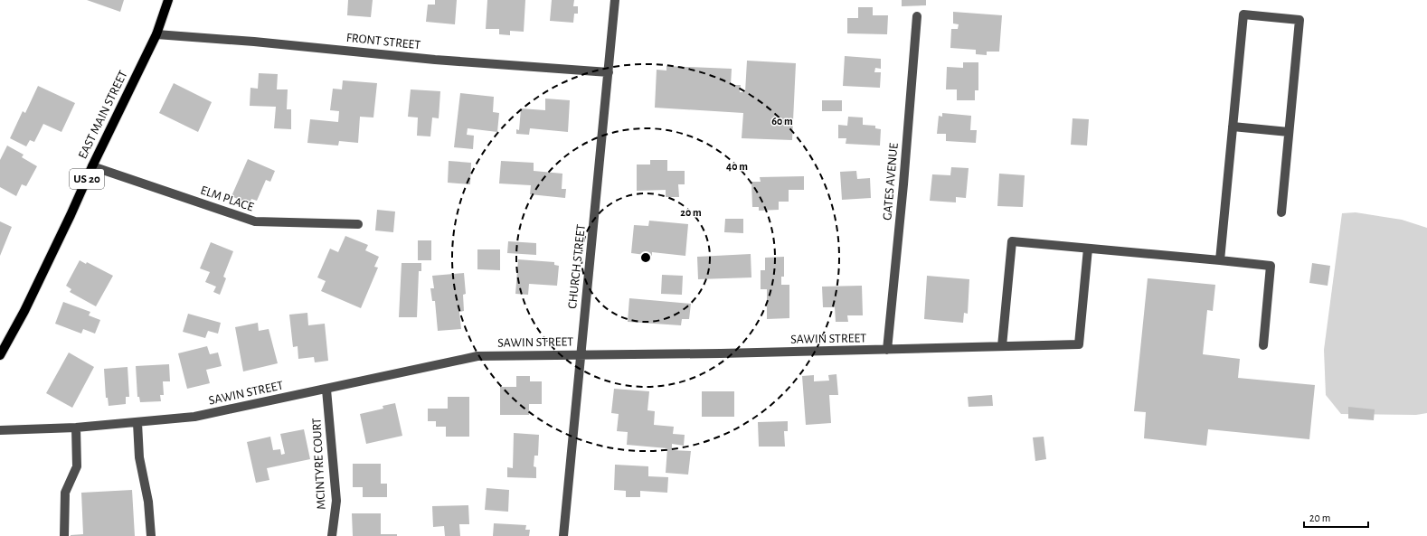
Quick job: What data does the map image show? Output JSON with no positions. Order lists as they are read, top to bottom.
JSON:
{
  "streets": {
    "main road": ["EAST MAIN STREET", "US 20"],
    "street": [
      "FRONT STREET",
      "GATES AVENUE",
      "ELM PLACE",
      "CHURCH STREET",
      "SAWIN STREET",
      "MCINTYRE COURT"
    ]
  },
  "crossings": [
    ["FRONT STREET", "EAST MAIN STREET"],
    ["FRONT STREET", "CHURCH STREET"],
    ["EAST MAIN STREET", "ELM PLACE"],
    ["GATES AVENUE", "SAWIN STREET"],
    ["CHURCH STREET", "SAWIN STREET"],
    ["SAWIN STREET", "MCINTYRE COURT"]
  ],
  "scale_bar": "20 m",
  "rings": ["60 m", "40 m", "20 m"]
}
